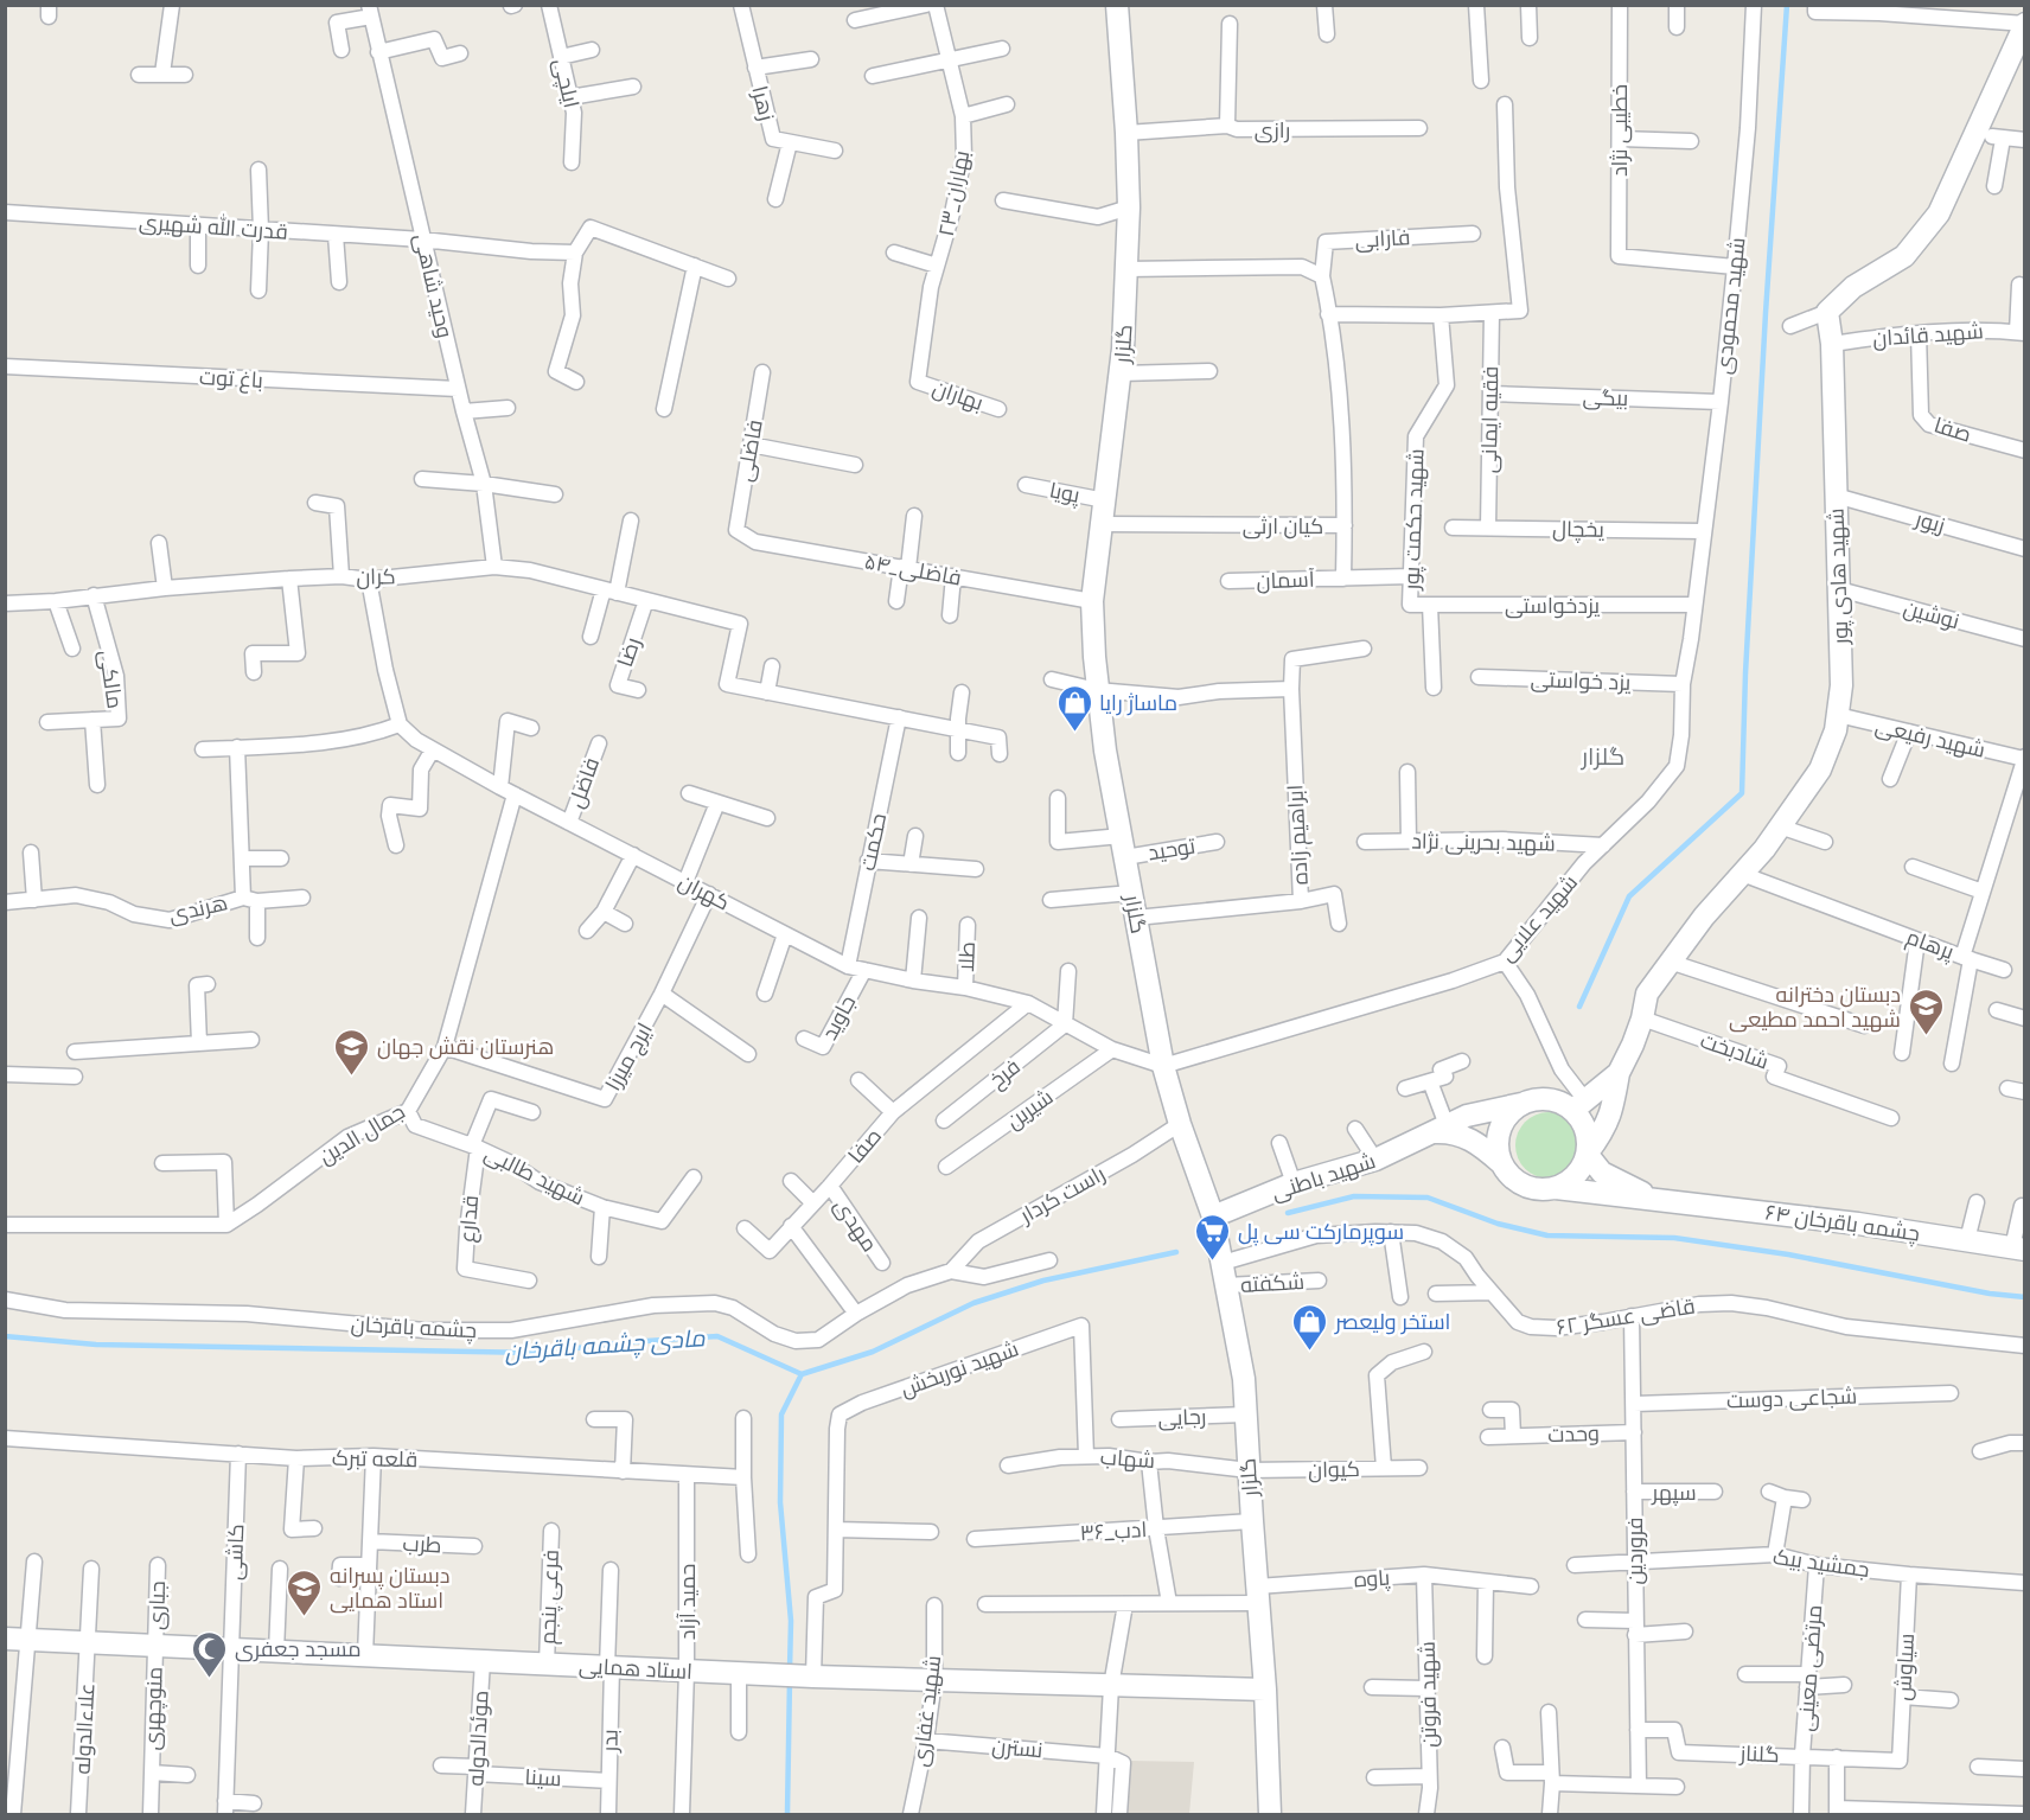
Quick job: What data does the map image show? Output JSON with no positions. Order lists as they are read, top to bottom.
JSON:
{
  "streets": {
    "street": [
      "ایلچی",
      "زهرا",
      "رازی",
      "خطیبی نژاد",
      "۲۳_بهاران",
      "قدرت الله شهیری",
      "فارابی",
      "وحید شاهی",
      "شهید محمودی",
      "شهید قائدان",
      "گلزار",
      "باغ توت",
      "بهاران",
      "بیگی",
      "فقیه ایمانی",
      "صفا",
      "فاضلی",
      "پویا",
      "شهید حکمت پور",
      "زیور",
      "کیان ارثی",
      "یخچال",
      "۵۴_فاضلی",
      "کران",
      "شهید هادی پور",
      "آسمان",
      "یزدخواستی",
      "نوشین",
      "رضا",
      "مالکی",
      "یزد خواستی",
      "شهید رفیعی",
      "فاضل",
      "ابراهیم زاده",
      "حکمت",
      "شهید بحرینی نژاد",
      "توحید",
      "کهران",
      "هرندی",
      "شهید علایی",
      "پرهام",
      "طلا",
      "جاوید",
      "شادبخت",
      "ایرج میرزا",
      "فرخ",
      "شیرین",
      "جمال الدین",
      "شهید طالبی",
      "شهید باطنی",
      "راست کردار",
      "قدارع",
      "چشمه باقرخان ۶۴",
      "مهدی",
      "شکفته",
      "قاضی عسگر ۶۲",
      "چشمه باقرخان",
      "شهید نوربخش",
      "شجاعی دوست",
      "رجایی",
      "وحدت",
      "قلعه تبرک",
      "شهاب",
      "کیوان",
      "سپهر",
      "۳۶_ادب",
      "طرب",
      "فروردین",
      "کاشی",
      "جمشید بیک",
      "پاوه",
      "فرعی پنجم",
      "حمید آزاد",
      "جباری",
      "سیاوش",
      "استاد همایی",
      "مرتضی معینی",
      "شهید فروتن",
      "منوچهری",
      "شهید غفاری",
      "علاءالدوله",
      "موئدالدوله",
      "بدر",
      "نسترن",
      "گلناز",
      "سینا"
    ]
  },
  "crossings": [
    ["رازی", "گلزار"],
    ["خطیبی نژاد", "شهید محمودی"],
    ["۲۳_بهاران", "بهاران"],
    ["قدرت الله شهیری", "وحید شاهی"],
    ["وحید شاهی", "باغ توت"],
    ["وحید شاهی", "کران"],
    ["شهید محمودی", "بیگی"],
    ["شهید محمودی", "یخچال"],
    ["شهید محمودی", "یزدخواستی"],
    ["شهید محمودی", "شهید علایی"],
    ["شهید قائدان", "صفا"],
    ["شهید قائدان", "شهید هادی پور"],
    ["گلزار", "پویا"],
    ["گلزار", "کیان ارثی"],
    ["گلزار", "۵۴_فاضلی"],
    ["گلزار", "ابراهیم زاده"],
    ["گلزار", "توحید"],
    ["گلزار", "کهران"],
    ["گلزار", "شهید علایی"],
    ["گلزار", "شهید باطنی"],
    ["گلزار", "راست کردار"],
    ["گلزار", "شکفته"],
    ["گلزار", "قاضی عسگر ۶۲"],
    ["گلزار", "رجایی"],
    ["گلزار", "شهاب"],
    ["گلزار", "کیوان"],
    ["گلزار", "۳۶_ادب"],
    ["گلزار", "پاوه"],
    ["گلزار", "استاد همایی"],
    ["بیگی", "فقیه ایمانی"],
    ["فقیه ایمانی", "یخچال"],
    ["صفا", "کهران"],
    ["صفا", "مهدی"],
    ["فاضلی", "۵۴_فاضلی"],
    ["شهید حکمت پور", "یزدخواستی"],
    ["زیور", "شهید هادی پور"],
    ["کیان ارثی", "آسمان"],
    ["کران", "رضا"],
    ["کران", "مالکی"],
    ["شهید هادی پور", "نوشین"],
    ["شهید هادی پور", "شهید رفیعی"],
    ["شهید هادی پور", "پرهام"],
    ["شهید هادی پور", "شادبخت"],
    ["شهید هادی پور", "شهید باطنی"],
    ["یزدخواستی", "شهید علایی"],
    ["یزد خواستی", "شهید علایی"],
    ["شهید رفیعی", "پرهام"],
    ["فاضل", "کهران"],
    ["حکمت", "کهران"],
    ["شهید بحرینی نژاد", "شهید علایی"],
    ["کهران", "شهید علایی"],
    ["کهران", "طلا"],
    ["کهران", "جاوید"],
    ["کهران", "ایرج میرزا"],
    ["کهران", "فرخ"],
    ["کهران", "شیرین"],
    ["کهران", "جمال الدین"],
    ["ایرج میرزا", "جمال الدین"],
    ["جمال الدین", "شهید طالبی"],
    ["شهید طالبی", "قدارع"],
    ["راست کردار", "چشمه باقرخان"],
    ["قاضی عسگر ۶۲", "فروردین"],
    ["شهید نوربخش", "شهاب"],
    ["شجاعی دوست", "فروردین"],
    ["وحدت", "فروردین"],
    ["قلعه تبرک", "کاشی"],
    ["قلعه تبرک", "حمید آزاد"],
    ["شهاب", "کیوان"],
    ["سپهر", "فروردین"],
    ["فروردین", "جمشید بیک"],
    ["فروردین", "گلناز"],
    ["کاشی", "استاد همایی"],
    ["جمشید بیک", "سیاوش"],
    ["جمشید بیک", "مرتضی معینی"],
    ["پاوه", "شهید فروتن"],
    ["فرعی پنجم", "استاد همایی"],
    ["حمید آزاد", "استاد همایی"],
    ["جباری", "استاد همایی"],
    ["جباری", "منوچهری"],
    ["سیاوش", "گلناز"],
    ["استاد همایی", "منوچهری"],
    ["استاد همایی", "شهید غفاری"],
    ["استاد همایی", "علاءالدوله"],
    ["استاد همایی", "موئدالدوله"],
    ["استاد همایی", "بدر"],
    ["مرتضی معینی", "گلناز"],
    ["شهید غفاری", "نسترن"],
    ["موئدالدوله", "سینا"],
    ["بدر", "سینا"]
  ],
  "districts": ["گلزار"],
  "water": ["مادی چشمه باقرخان"],
  "places": {
    "shop": ["ماساژ رایا", "استخر ولیعصر"],
    "school or university": ["دبستان دخترانه شهید احمد مطیعی", "هنرستان نقش جهان", "دبستان پسرانه استاد همایی"],
    "supermarket": ["سوپرمارکت سی پل"],
    "mosque": ["مسجد جعفری"]
  }
}
